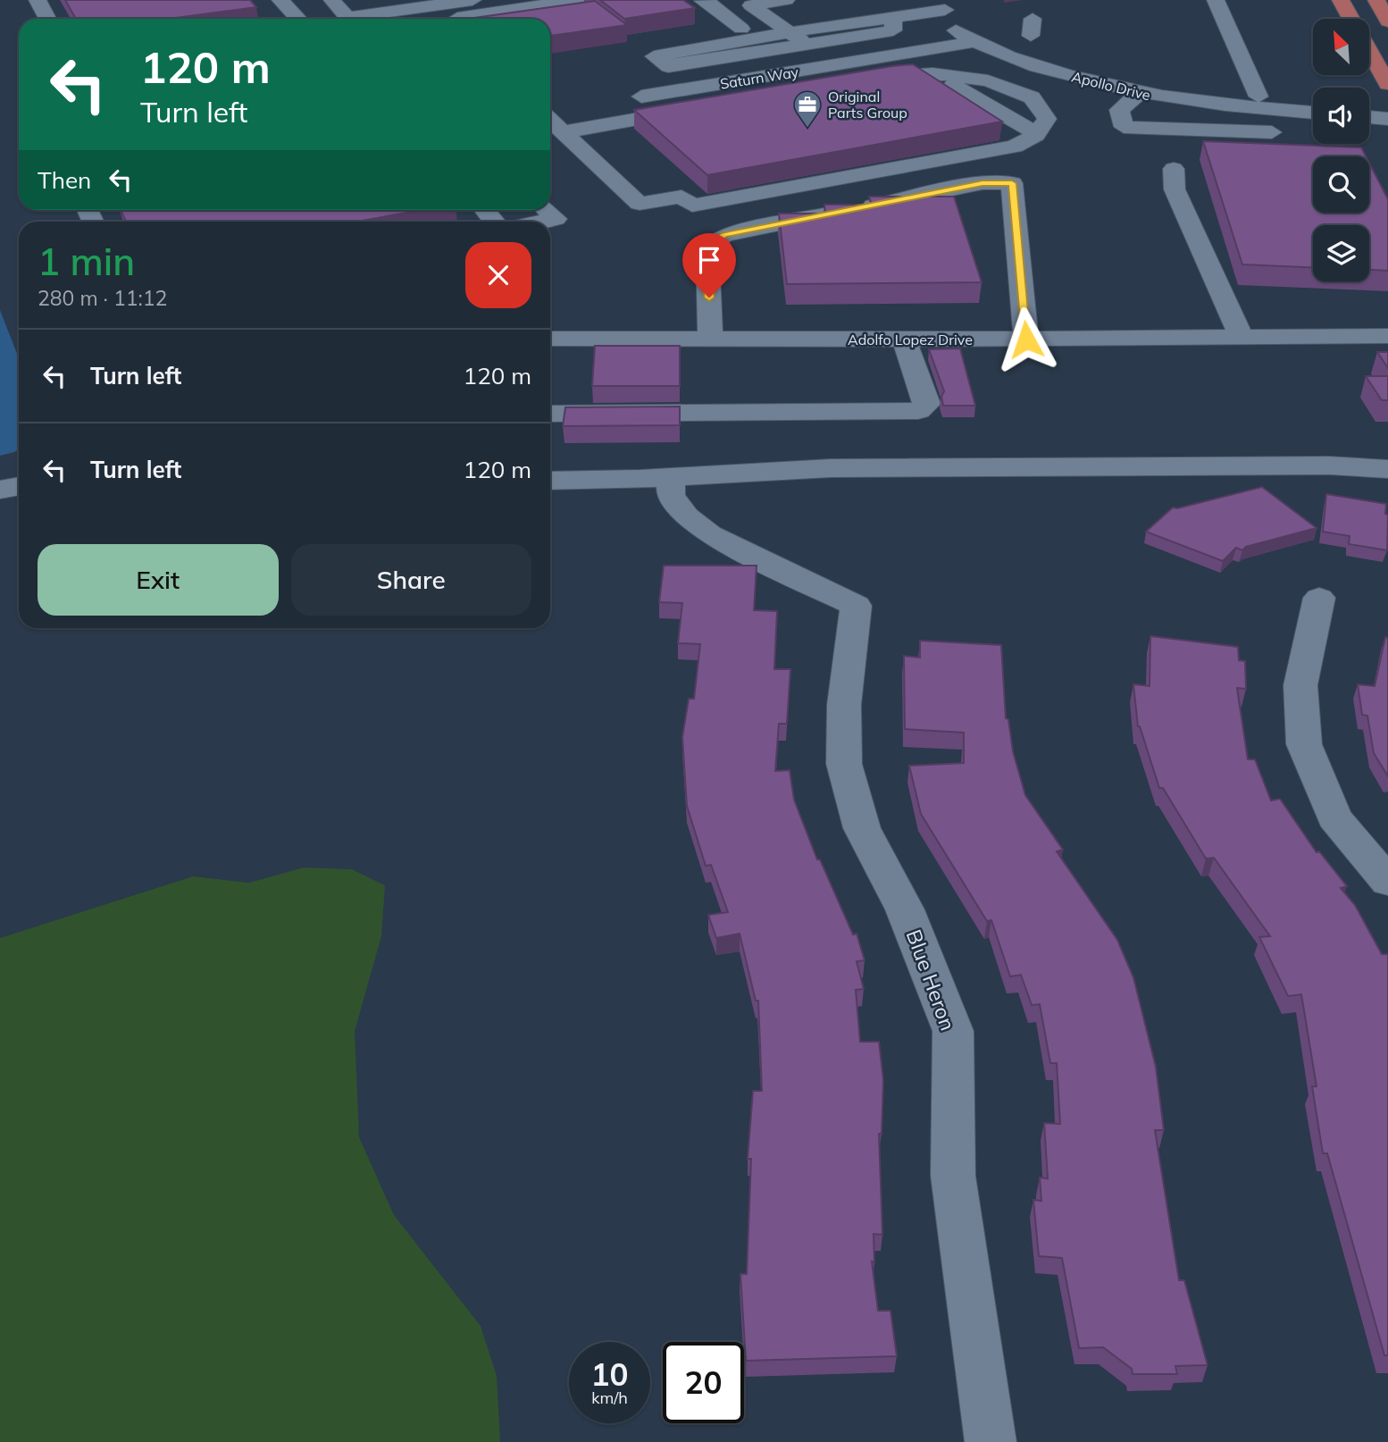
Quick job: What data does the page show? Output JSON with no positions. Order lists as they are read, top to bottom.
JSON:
{
  "streets": {
    "street": [
      "Saturn Way",
      "Apollo Drive",
      "Adolfo Lopez Drive",
      "Blue Heron"
    ]
  },
  "crossings": [
    ["Saturn Way", "Apollo Drive"]
  ],
  "places": {
    "office": ["Original Parts Group"]
  },
  "north": "top left",
  "page": {
    "turn": ["120 m", "Turn left"],
    "then": "Then",
    "heading": ["1 min", "280 m · 11:12"],
    "list": [
      {
        "name": "Turn left",
        "value": "120 m"
      },
      {
        "name": "Turn left",
        "value": "120 m"
      }
    ],
    "buttons": ["Exit", "Share"],
    "speed": "10 km/h",
    "limit": "20"
  }
}
